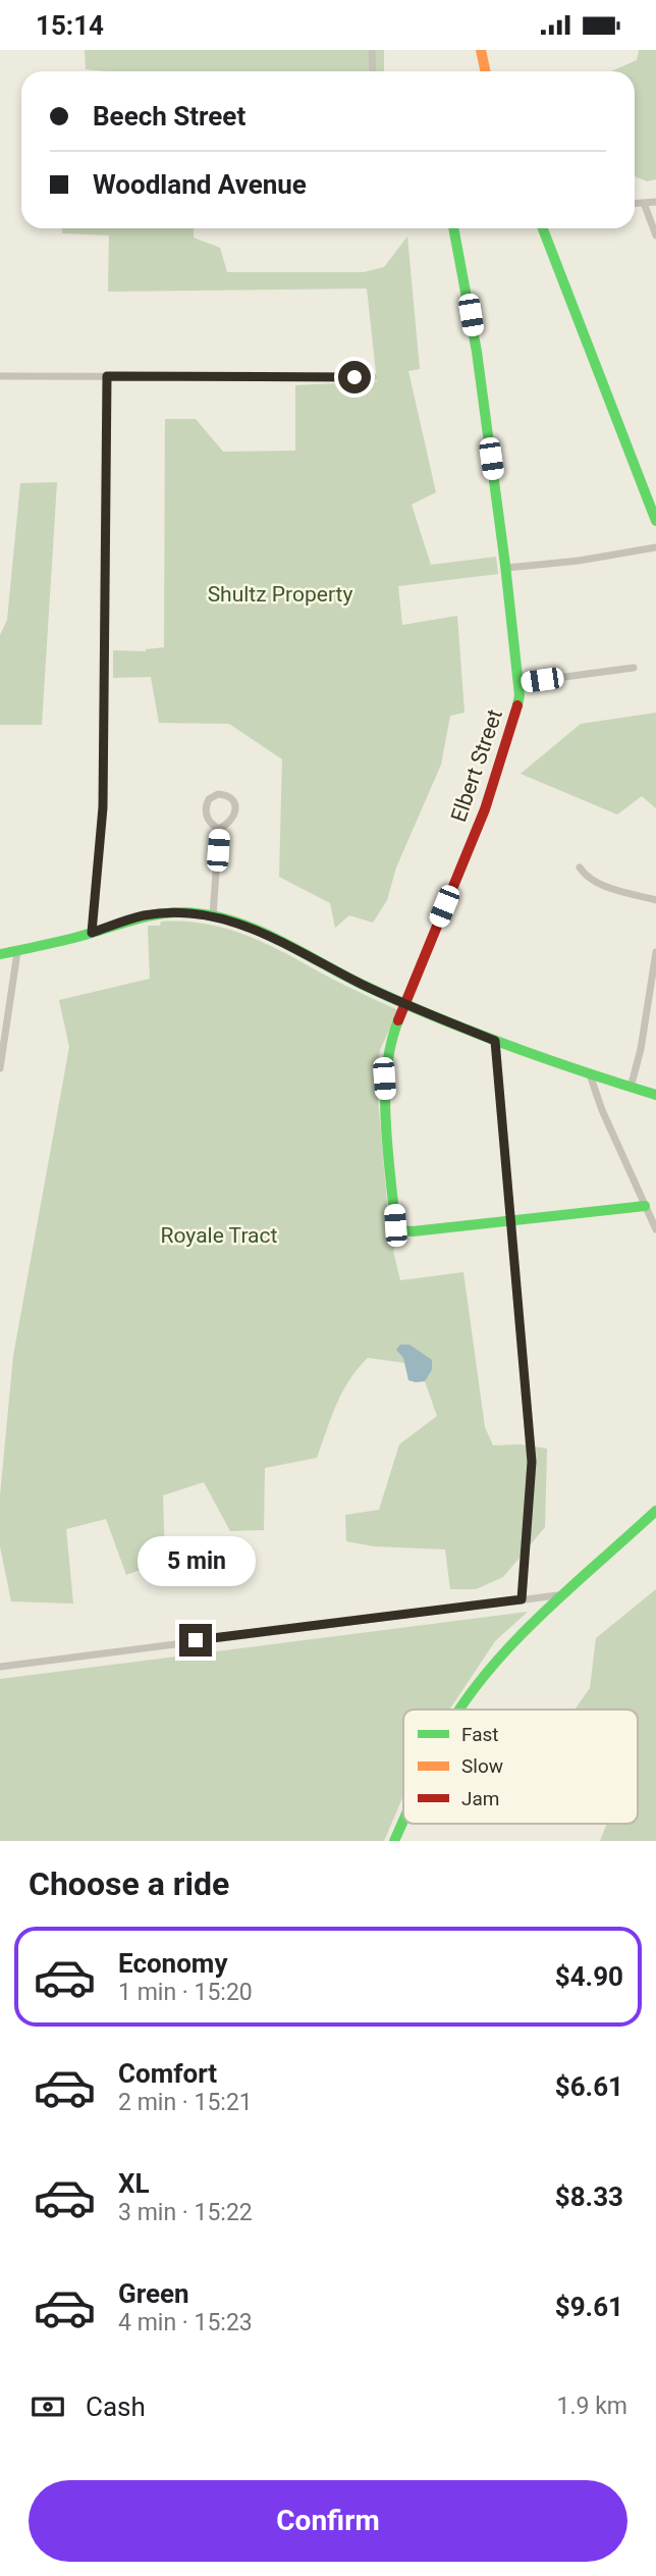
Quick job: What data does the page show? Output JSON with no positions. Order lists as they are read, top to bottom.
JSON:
{
  "streets": {
    "main road": ["Elbert Street"]
  },
  "parks": ["Shultz Property", "Royale Tract"],
  "legend": ["Fast", "Slow", "Jam"],
  "page": {
    "status": "15:14",
    "banner": ["Beech Street", "Woodland Avenue"],
    "bubble": "5 min",
    "heading": "Choose a ride",
    "list": [
      {
        "name": "Economy",
        "note": "1 min · 15:20",
        "value": "$4.90"
      },
      {
        "name": "Comfort",
        "note": "2 min · 15:21",
        "value": "$6.61"
      },
      {
        "name": "XL",
        "note": "3 min · 15:22",
        "value": "$8.33"
      },
      {
        "name": "Green",
        "note": "4 min · 15:23",
        "value": "$9.61"
      }
    ],
    "pay": ["Cash", "1.9 km"],
    "buttons": "Confirm"
  }
}
